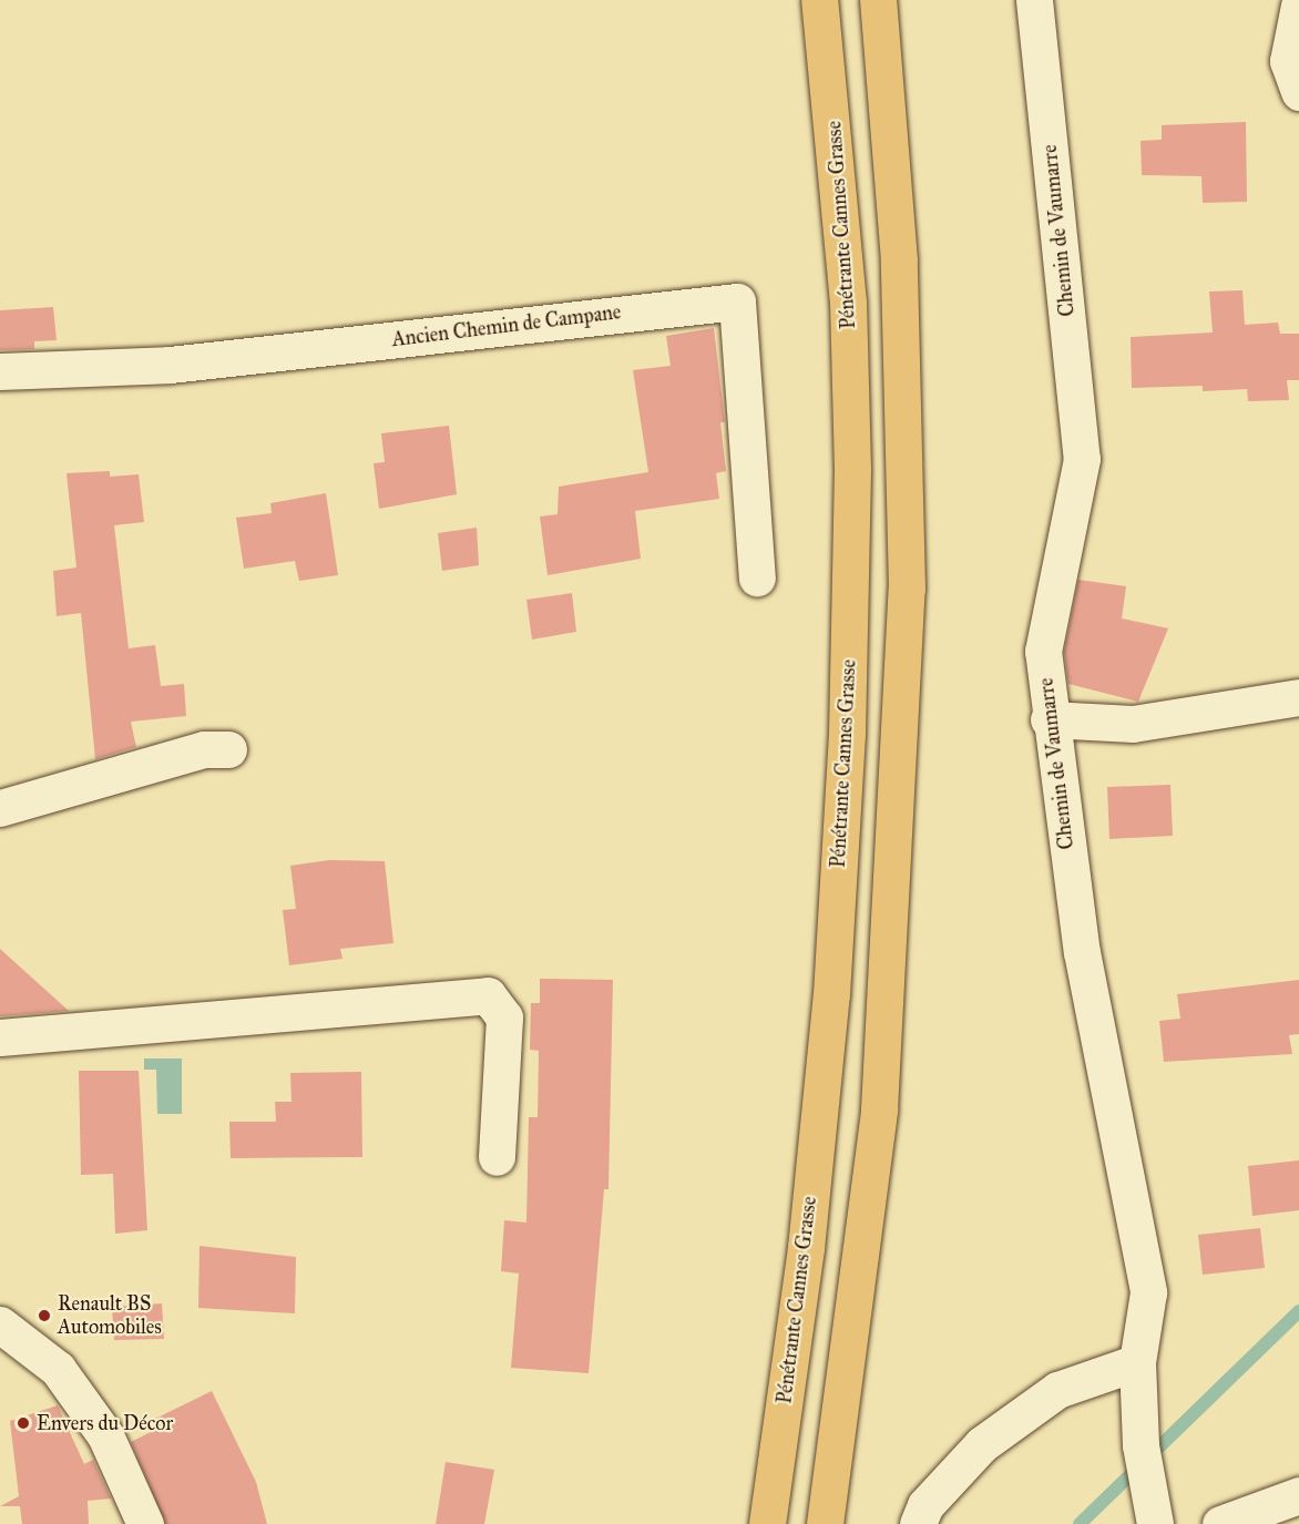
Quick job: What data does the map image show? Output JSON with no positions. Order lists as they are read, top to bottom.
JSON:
{
  "streets": {
    "highway": ["Pénétrante Cannes Grasse"],
    "street": ["Chemin de Vaumarre", "Ancien Chemin de Campane"]
  },
  "places": ["Renault BS Automobiles", "Envers du Décor"]
}
